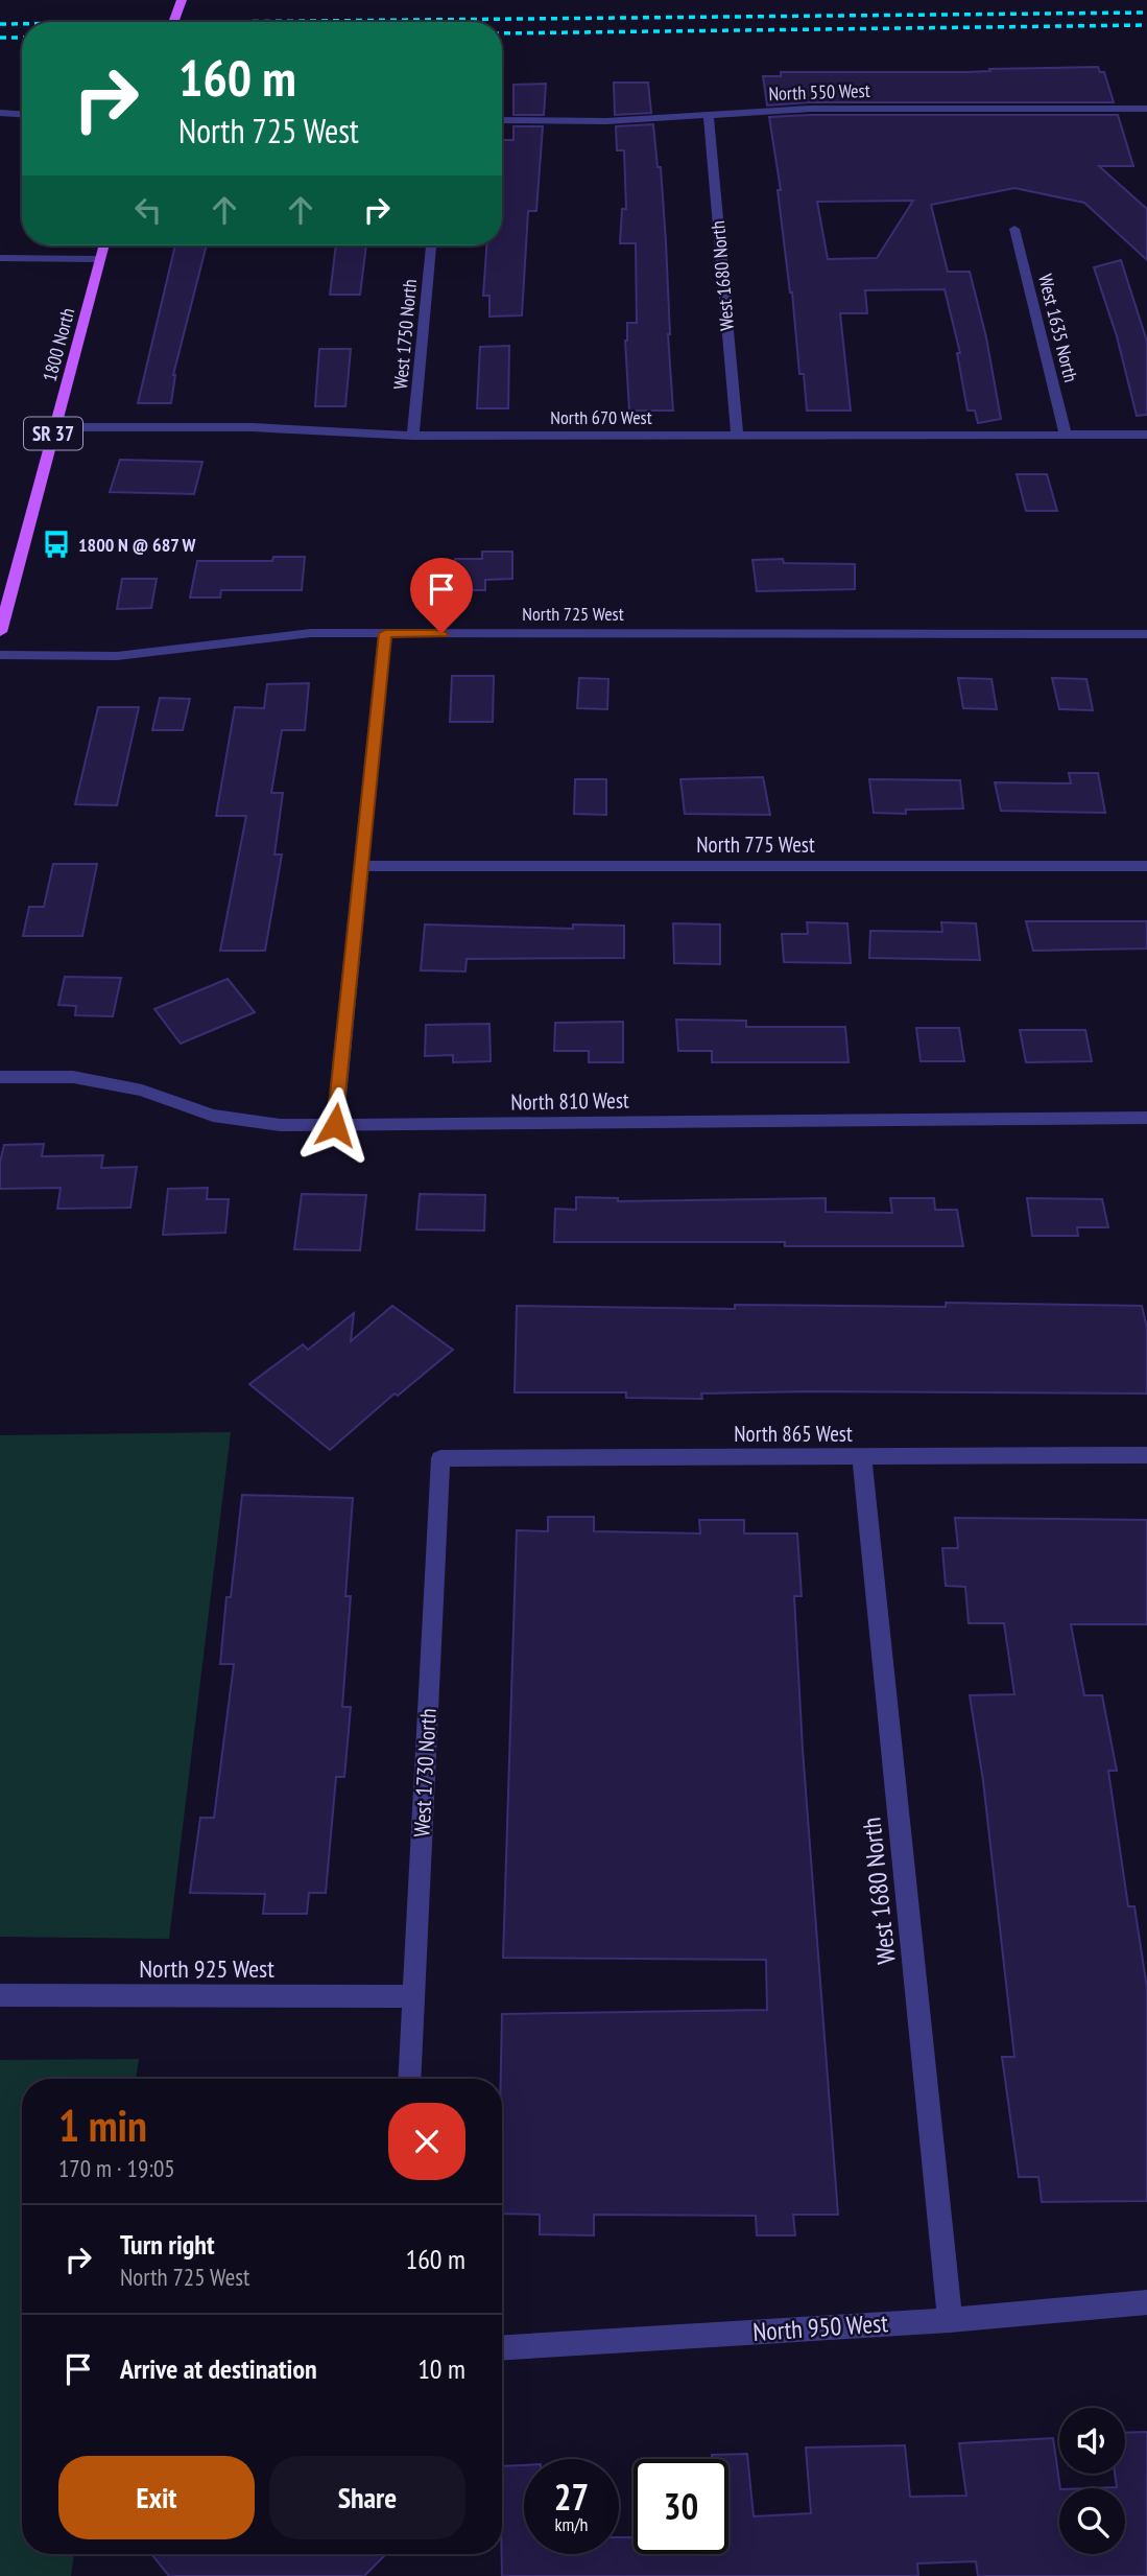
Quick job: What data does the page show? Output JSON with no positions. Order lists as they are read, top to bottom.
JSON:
{
  "streets": {
    "main road": ["1800 North", "SR 37"],
    "street": [
      "North 550 West",
      "West 1680 North",
      "West 1635 North",
      "West 1750 North",
      "North 670 West",
      "North 725 West",
      "North 775 West",
      "North 810 West",
      "North 865 West",
      "West 1730 North",
      "North 925 West",
      "North 950 West"
    ]
  },
  "crossings": [
    ["North 550 West", "West 1680 North"],
    ["West 1680 North", "North 670 West"],
    ["West 1680 North", "North 865 West"],
    ["West 1680 North", "North 950 West"],
    ["West 1635 North", "North 670 West"],
    ["West 1750 North", "North 670 West"],
    ["1800 North", "North 670 West"],
    ["North 865 West", "West 1730 North"],
    ["West 1730 North", "North 925 West"]
  ],
  "places": {
    "bus stop": ["1800 N @ 687 W"]
  },
  "page": {
    "turn": ["160 m", "North 725 West"],
    "heading": ["1 min", "170 m · 19:05"],
    "list": [
      {
        "name": "Turn right",
        "note": "North 725 West",
        "value": "160 m"
      },
      {
        "name": "Arrive at destination",
        "value": "10 m"
      }
    ],
    "buttons": ["Exit", "Share"],
    "speed": "27 km/h",
    "limit": "30"
  }
}
